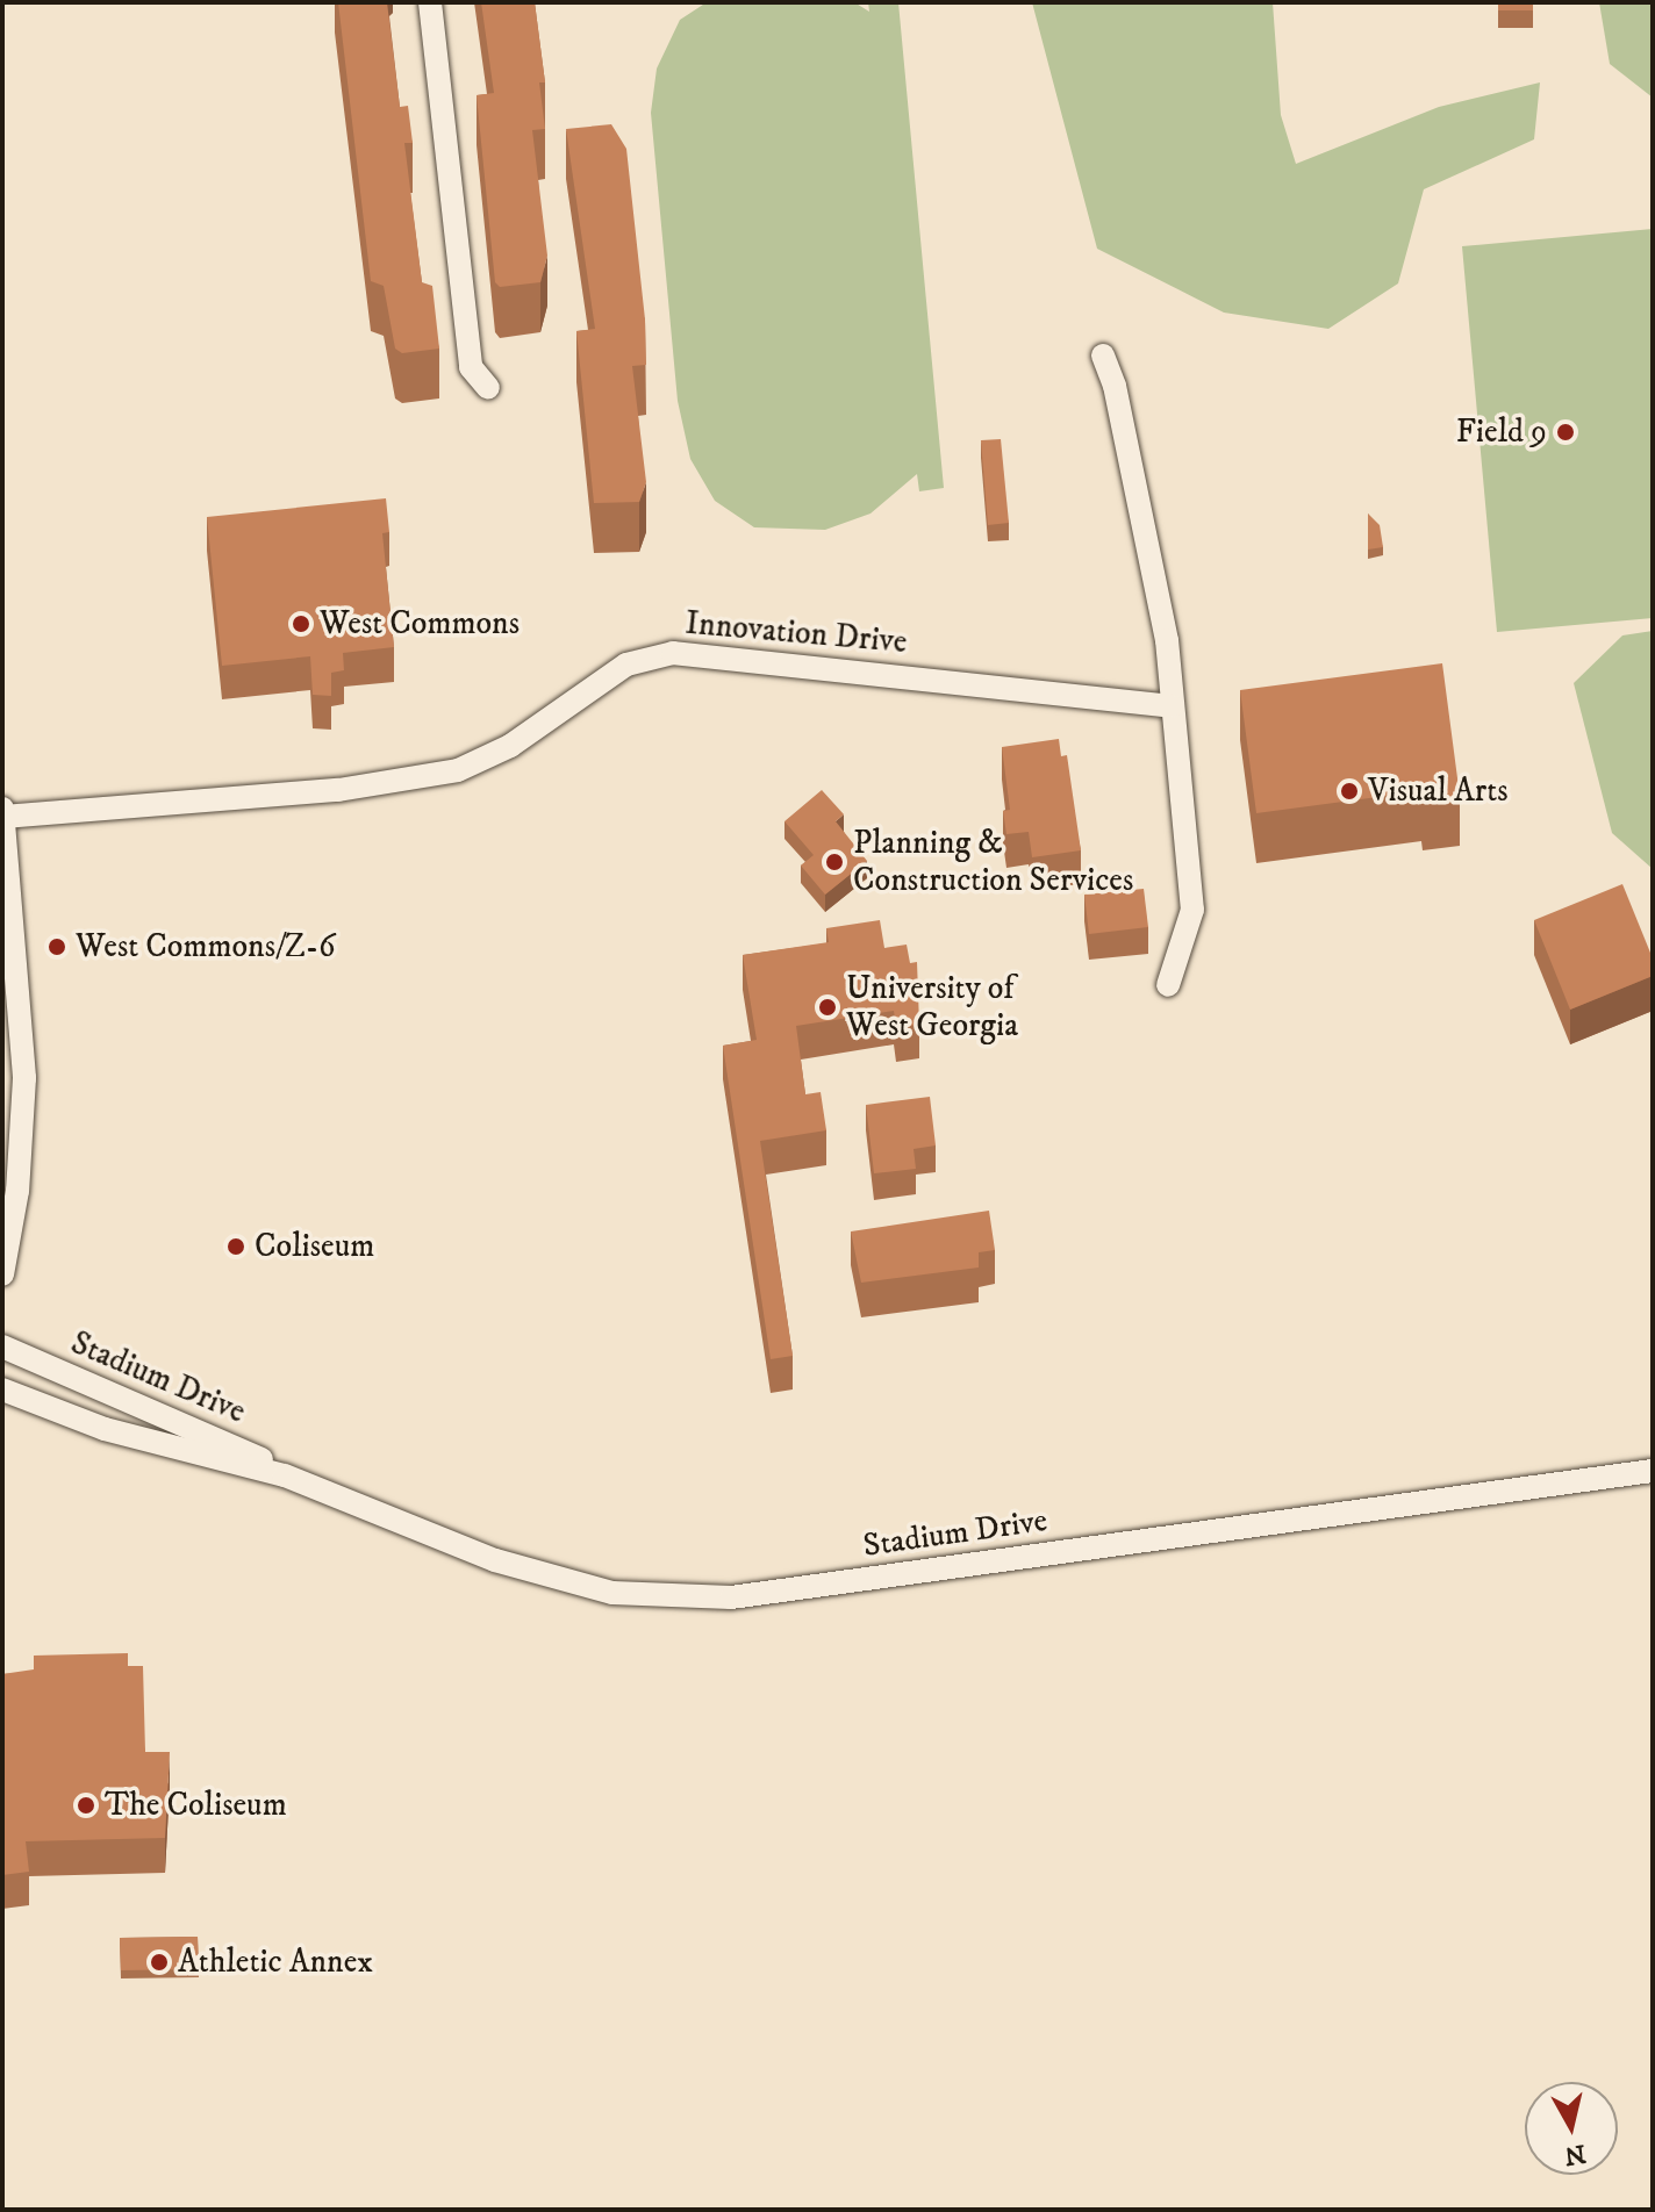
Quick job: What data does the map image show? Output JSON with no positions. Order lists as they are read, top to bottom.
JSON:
{
  "streets": {
    "street": ["Innovation Drive", "Stadium Drive"]
  },
  "places": [
    "Field 9",
    "West Commons",
    "Visual Arts",
    "Planning & Construction Services",
    "West Commons/Z-6",
    "University of West Georgia",
    "Coliseum",
    "The Coliseum",
    "Athletic Annex"
  ],
  "north": "bottom"
}
